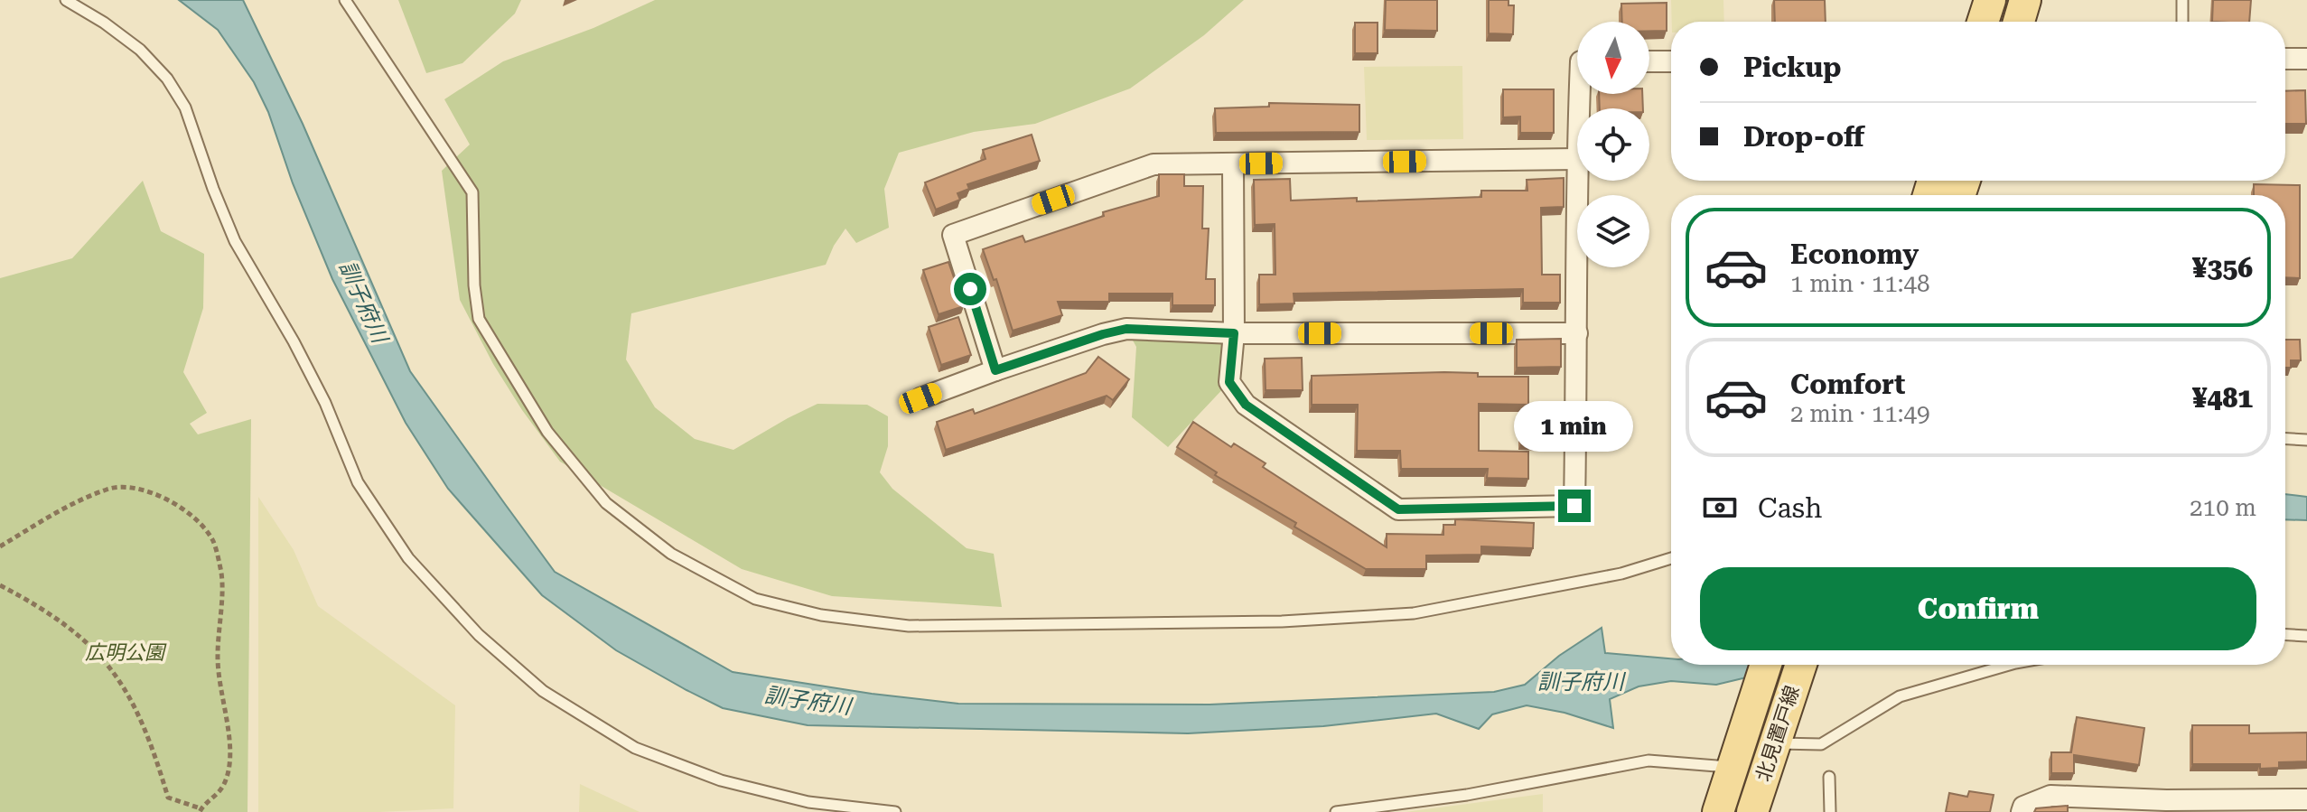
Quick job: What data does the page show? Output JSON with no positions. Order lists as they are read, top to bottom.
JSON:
{
  "streets": {
    "main road": ["北見置戸線"]
  },
  "water": ["訓子府川"],
  "parks": ["広明公園"],
  "north": "bottom",
  "page": {
    "banner": ["Pickup", "Drop-off"],
    "list": [
      {
        "name": "Economy",
        "note": "1 min · 11:48",
        "value": "¥356"
      },
      {
        "name": "Comfort",
        "note": "2 min · 11:49",
        "value": "¥481"
      }
    ],
    "bubble": "1 min",
    "pay": ["Cash", "210 m"],
    "buttons": "Confirm"
  }
}
